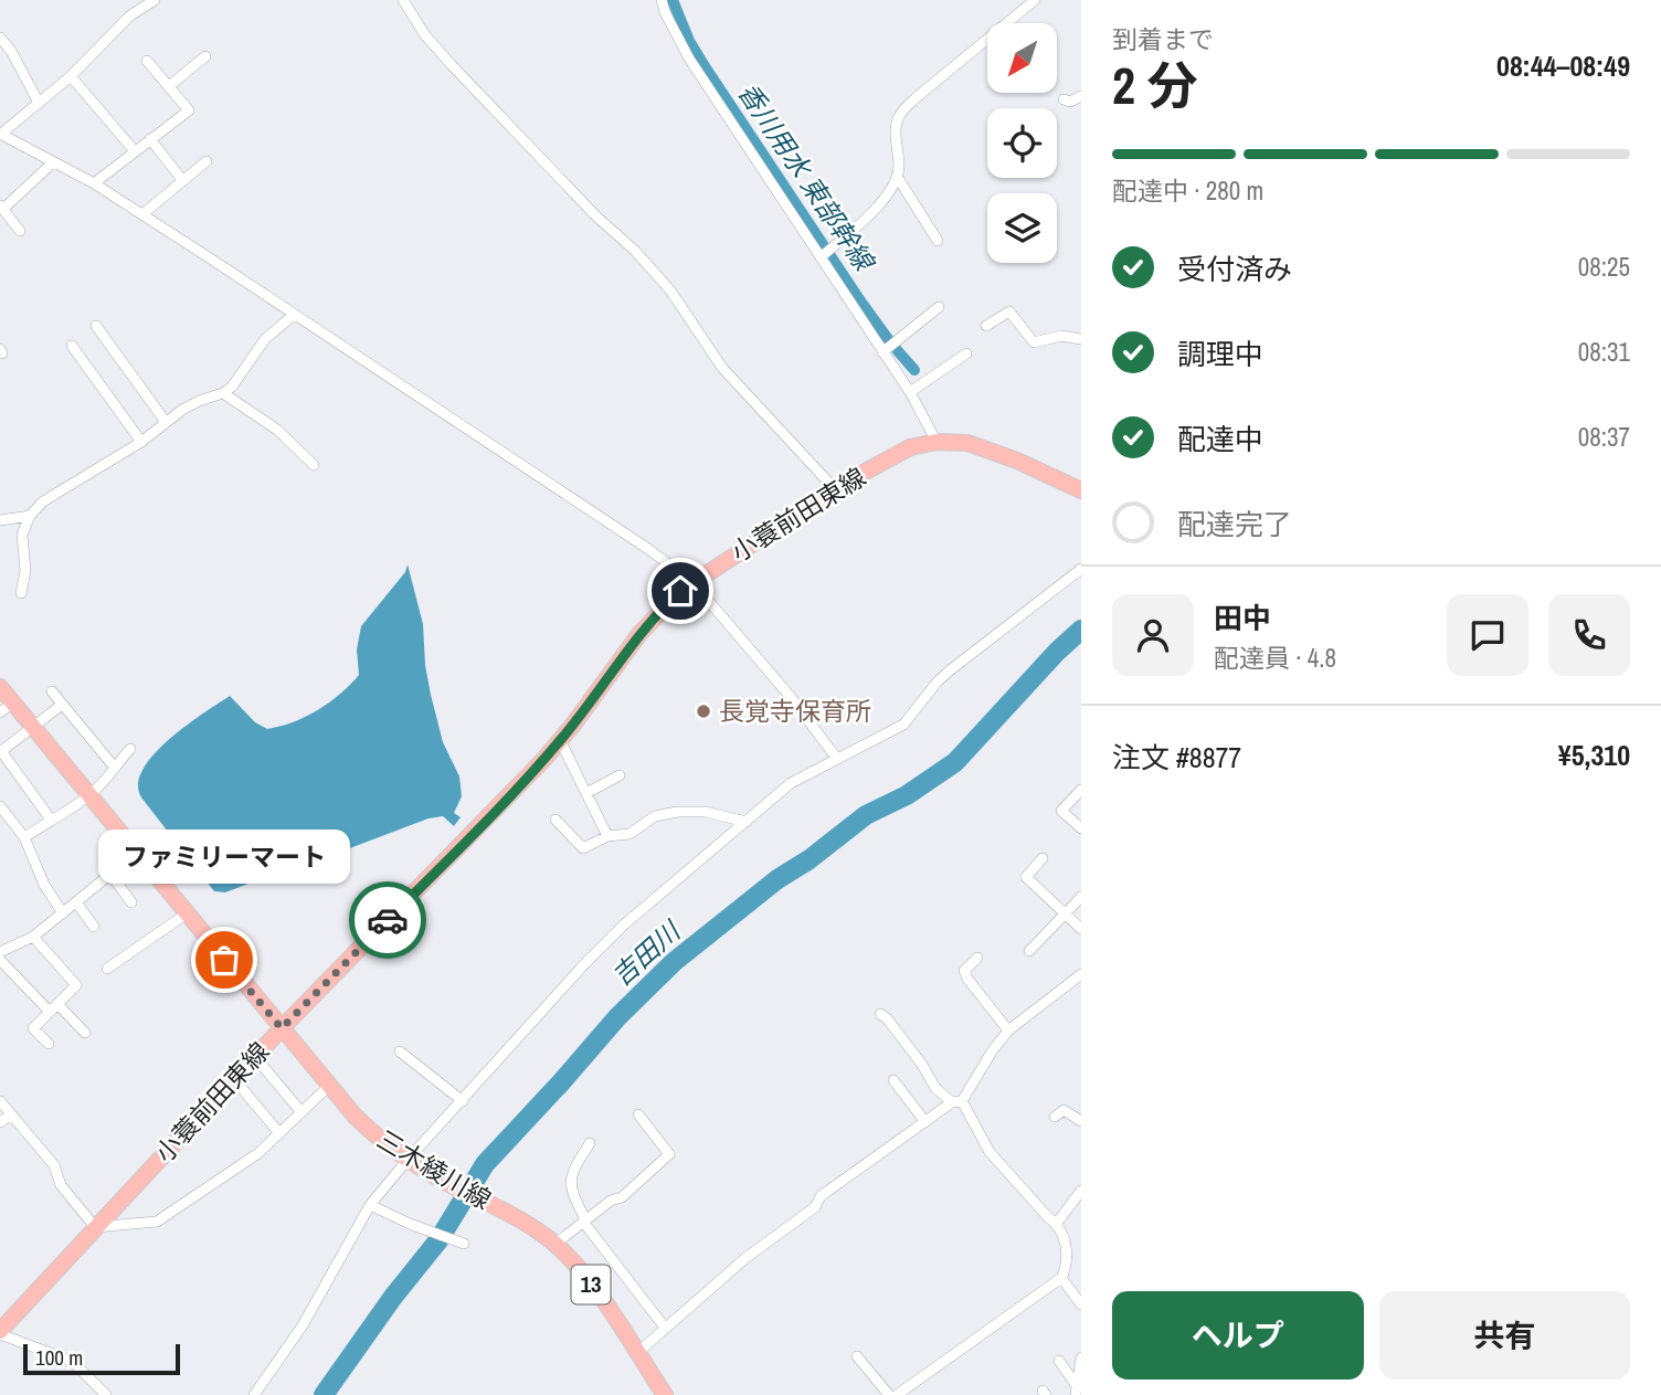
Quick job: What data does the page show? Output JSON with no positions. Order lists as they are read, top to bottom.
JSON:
{
  "streets": {
    "main road": ["小蓑前田東線", "三木綾川線", "13"]
  },
  "crossings": [
    ["小蓑前田東線", "三木綾川線"]
  ],
  "water": ["香川用水 東部幹線", "吉田川"],
  "places": ["長覚寺保育所", "ファミリーマート"],
  "scale_bar": "100 m",
  "north": "bottom left",
  "page": {
    "heading": ["2 分", "到着まで", "08:44–08:49"],
    "panel": [
      "田中",
      "配達員 · 4.8",
      "注文 #8877",
      "¥5,310"
    ],
    "bar": "配達中 · 280 m",
    "list": [
      ["受付済み", "08:25"],
      ["調理中", "08:31"],
      ["配達中", "08:37"],
      "配達完了"
    ],
    "bubble": "ファミリーマート",
    "buttons": ["ヘルプ", "共有"],
    "scale": "100 m"
  }
}
